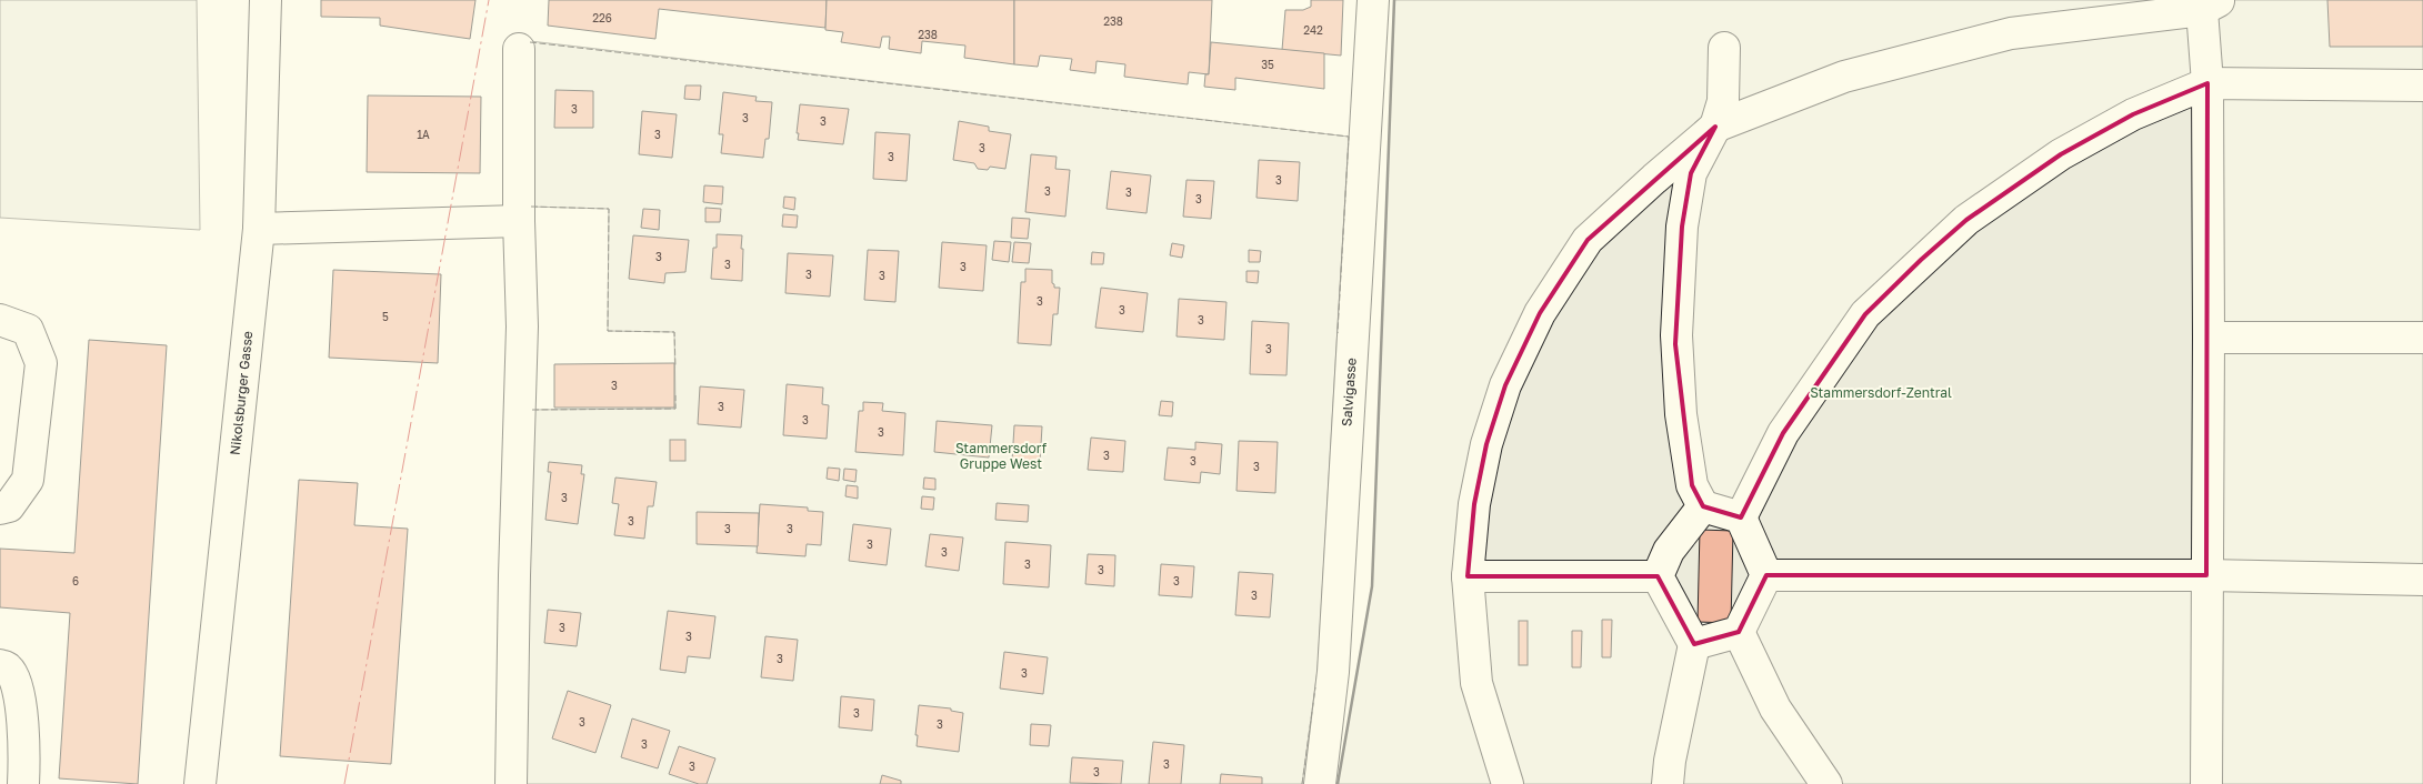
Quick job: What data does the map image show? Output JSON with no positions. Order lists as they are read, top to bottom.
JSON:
{
  "streets": {
    "street": ["Salvigasse", "Nikolsburger Gasse"]
  },
  "parks": ["Stammersdorf-Zentral", "Stammersdorf Gruppe West"],
  "house_numbers": [
    "226",
    "238",
    "242",
    "238",
    "35",
    "3",
    "3",
    "3",
    "1A",
    "3",
    "3",
    "3",
    "3",
    "3",
    "3",
    "3",
    "3",
    "3",
    "3",
    "3",
    "3",
    "3",
    "3",
    "5",
    "3",
    "3",
    "3",
    "3",
    "3",
    "3",
    "3",
    "3",
    "3",
    "3",
    "3",
    "3",
    "3",
    "3",
    "3",
    "3",
    "3",
    "6",
    "3",
    "3",
    "3",
    "3",
    "3",
    "3",
    "3",
    "3",
    "3",
    "3",
    "3",
    "3",
    "3"
  ]
}
